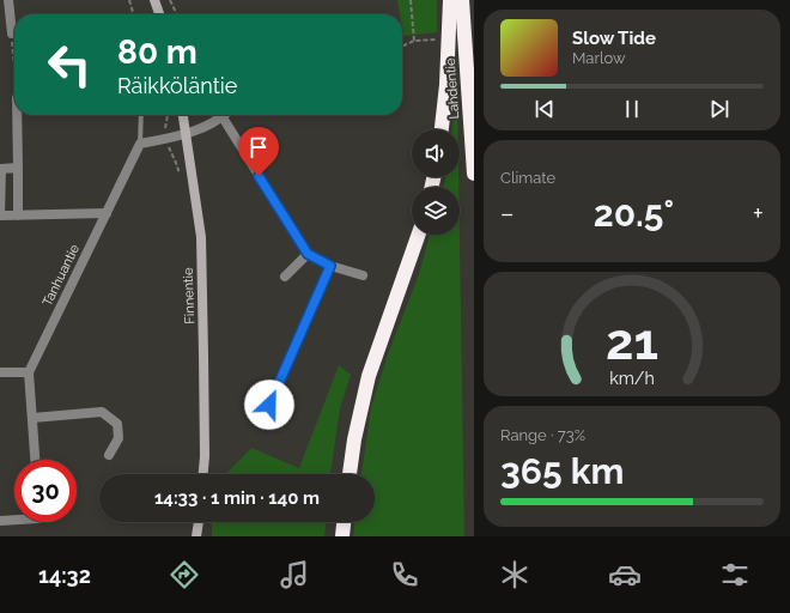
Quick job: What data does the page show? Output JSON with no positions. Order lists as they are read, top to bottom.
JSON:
{
  "streets": {
    "highway": ["Lahdentie"],
    "street": ["Tanhuantie", "Finnentie"]
  },
  "page": {
    "turn": ["80 m", "Räikköläntie"],
    "song": ["Slow Tide", "Marlow"],
    "tile": [
      "Climate",
      ["Range · 73%", "365 km"]
    ],
    "heat": ["−", "20.5°", "+"],
    "limit": "30",
    "trip": "14:33 · 1 min · 140 m",
    "tabs": "14:32",
    "gauge": ["21", "km/h"]
  }
}
